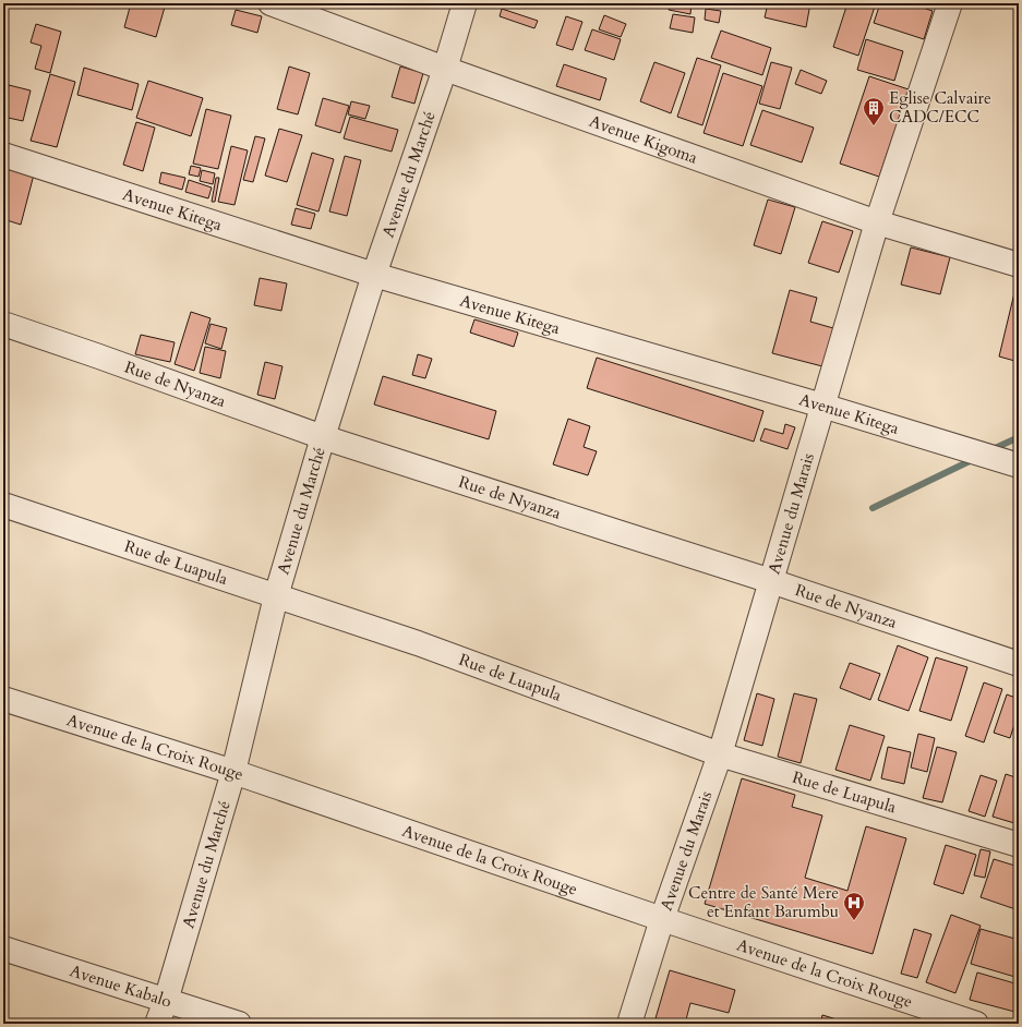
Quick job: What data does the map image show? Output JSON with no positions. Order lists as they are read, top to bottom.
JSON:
{
  "streets": {
    "street": [
      "Avenue Kigoma",
      "Avenue du Marché",
      "Avenue Kitega",
      "Rue de Nyanza",
      "Avenue du Marais",
      "Rue de Luapula",
      "Avenue de la Croix Rouge",
      "Avenue Kabalo"
    ]
  },
  "crossings": [
    ["Avenue Kigoma", "Avenue du Marché"],
    ["Avenue Kigoma", "Avenue du Marais"],
    ["Avenue du Marché", "Avenue Kitega"],
    ["Avenue du Marché", "Rue de Nyanza"],
    ["Avenue du Marché", "Rue de Luapula"],
    ["Avenue du Marché", "Avenue de la Croix Rouge"],
    ["Avenue du Marché", "Avenue Kabalo"],
    ["Avenue Kitega", "Avenue du Marais"],
    ["Rue de Nyanza", "Avenue du Marais"],
    ["Avenue du Marais", "Rue de Luapula"],
    ["Avenue du Marais", "Avenue de la Croix Rouge"]
  ],
  "places": {
    "building": ["Eglise Calvaire CADC/ECC"],
    "hospital": ["Centre de Santé Mere et Enfant Barumbu"]
  }
}
